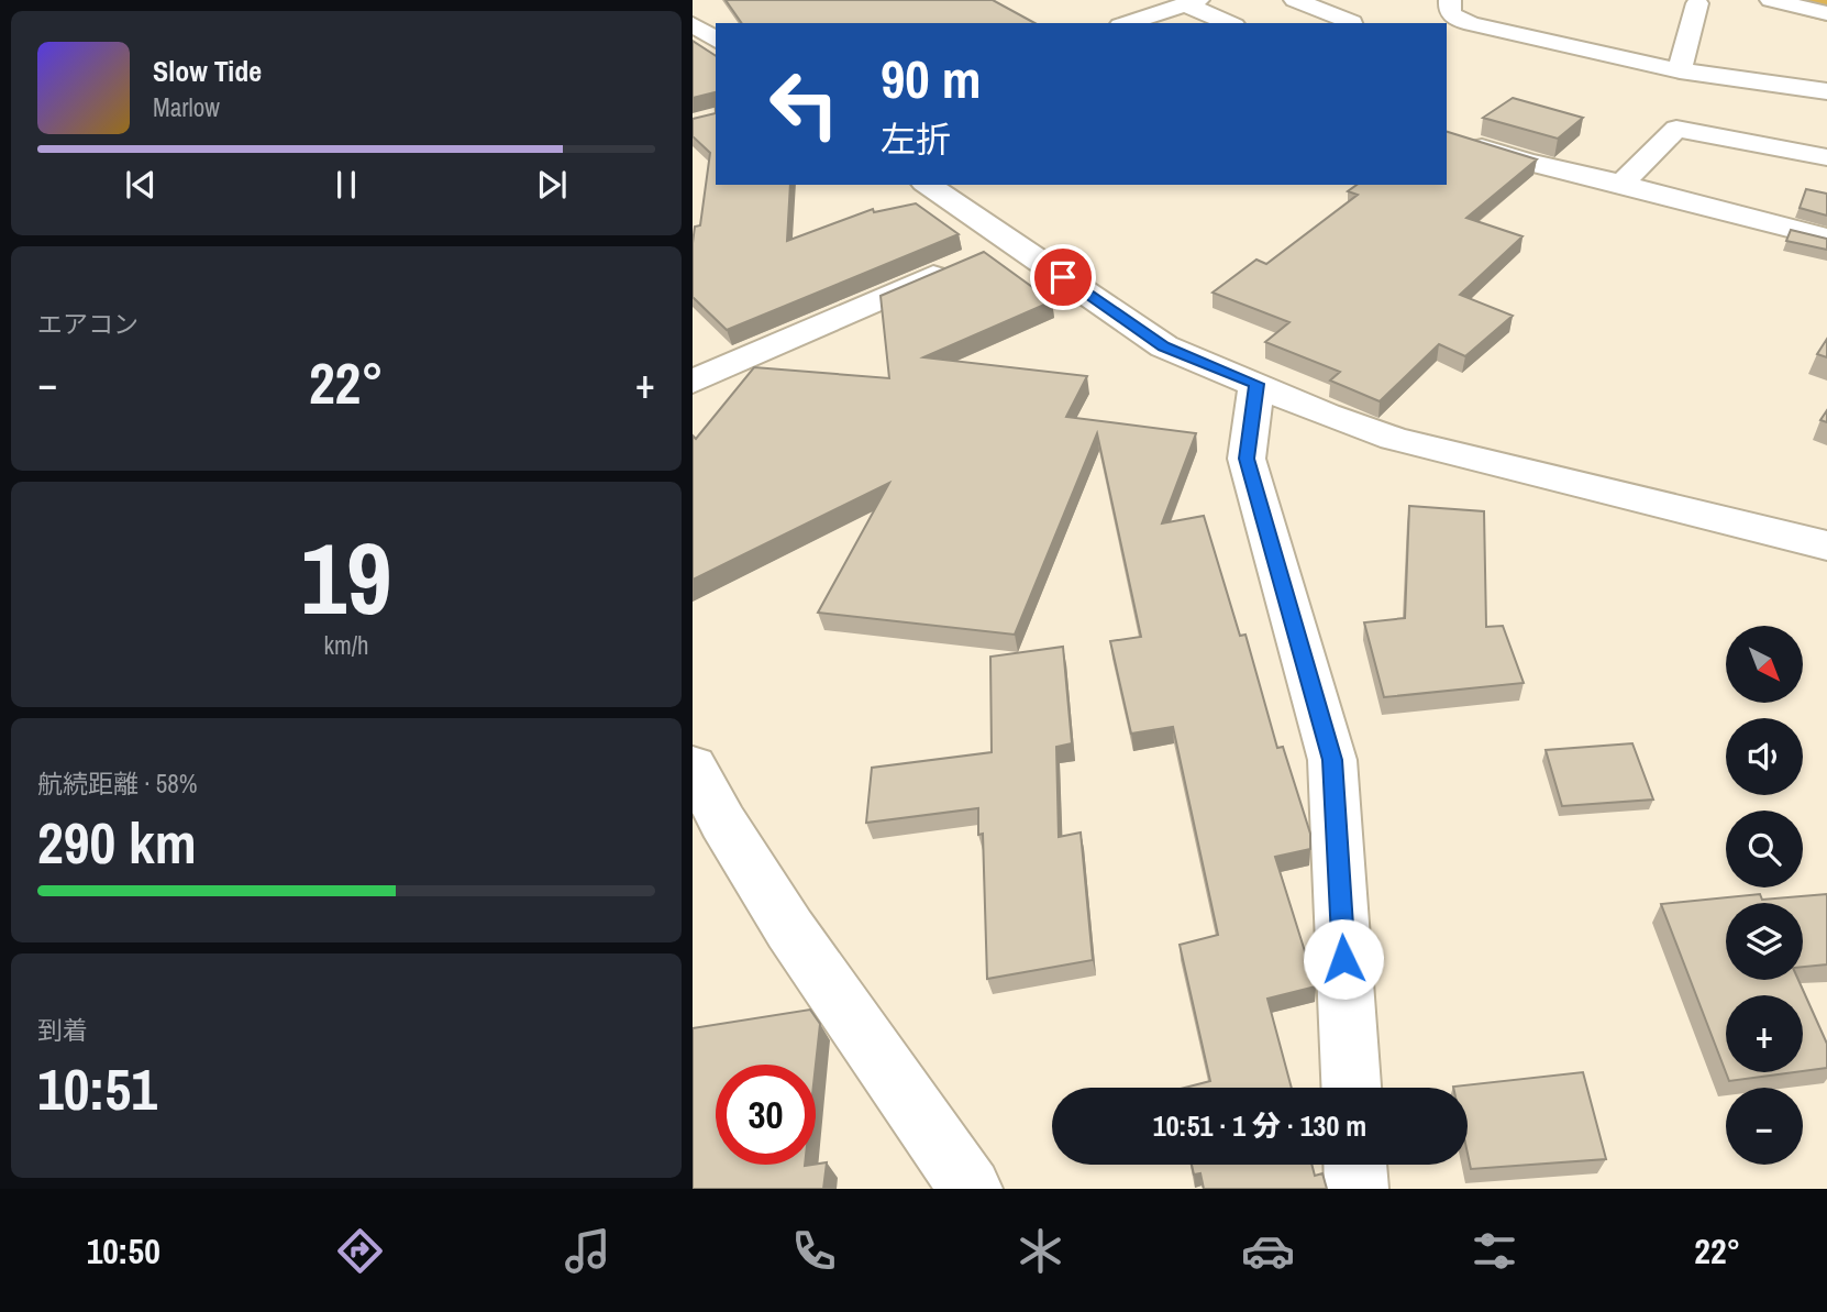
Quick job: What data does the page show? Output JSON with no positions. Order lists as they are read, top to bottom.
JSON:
{
  "north": "bottom right",
  "page": {
    "turn": ["90 m", "左折"],
    "song": ["Slow Tide", "Marlow"],
    "tile": [
      "エアコン",
      ["19", "km/h"],
      ["航続距離 · 58%", "290 km"],
      ["到着", "10:51"]
    ],
    "heat": ["−", "22°", "+"],
    "map_buttons": ["+", "−"],
    "limit": "30",
    "trip": "10:51 · 1 分 · 130 m",
    "tabs": ["10:50", "22°"]
  }
}
